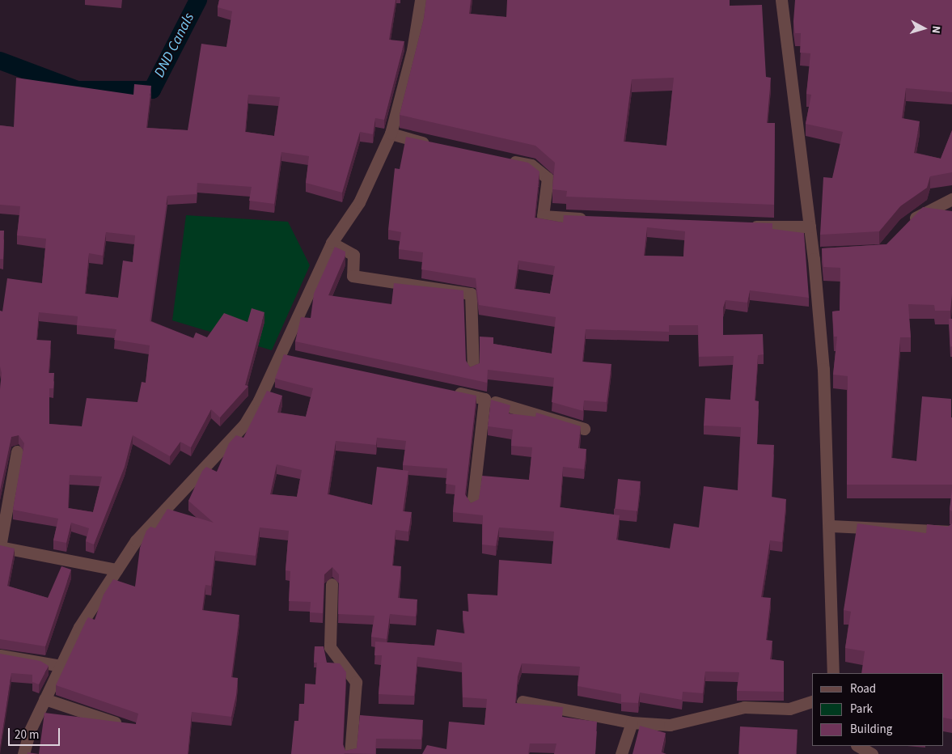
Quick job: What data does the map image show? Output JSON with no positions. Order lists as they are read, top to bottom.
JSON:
{
  "water": ["DND Canals"],
  "legend": ["Road", "Park", "Building"],
  "scale_bar": "20 m",
  "north": "right"
}
